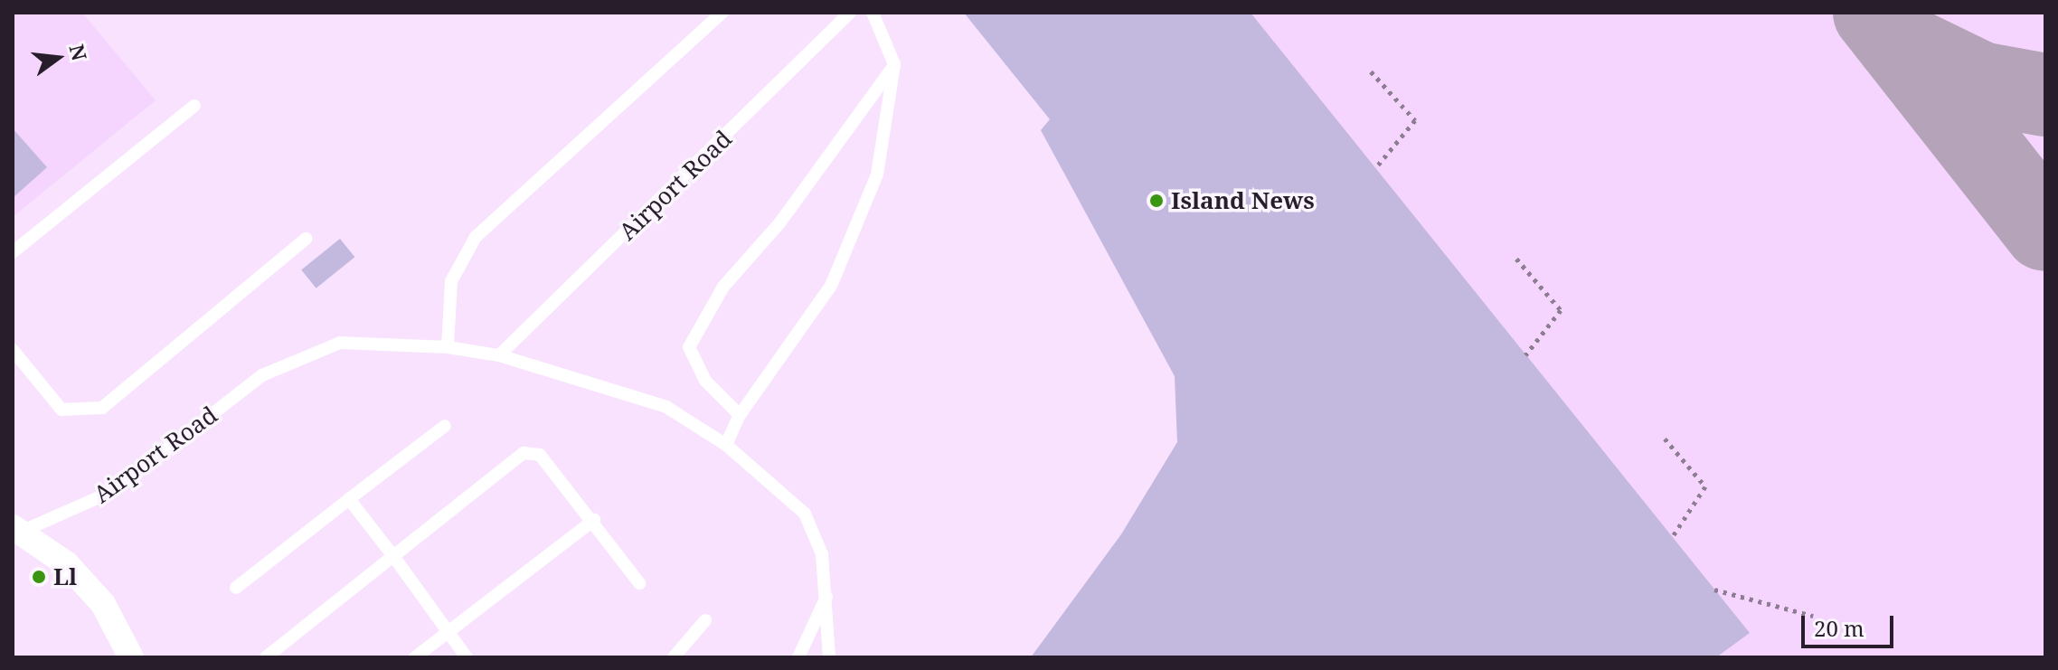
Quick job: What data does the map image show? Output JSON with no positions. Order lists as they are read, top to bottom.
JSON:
{
  "streets": {
    "street": ["Airport Road"]
  },
  "places": ["Island News", "Ll"],
  "scale_bar": "20 m",
  "north": "right"
}
